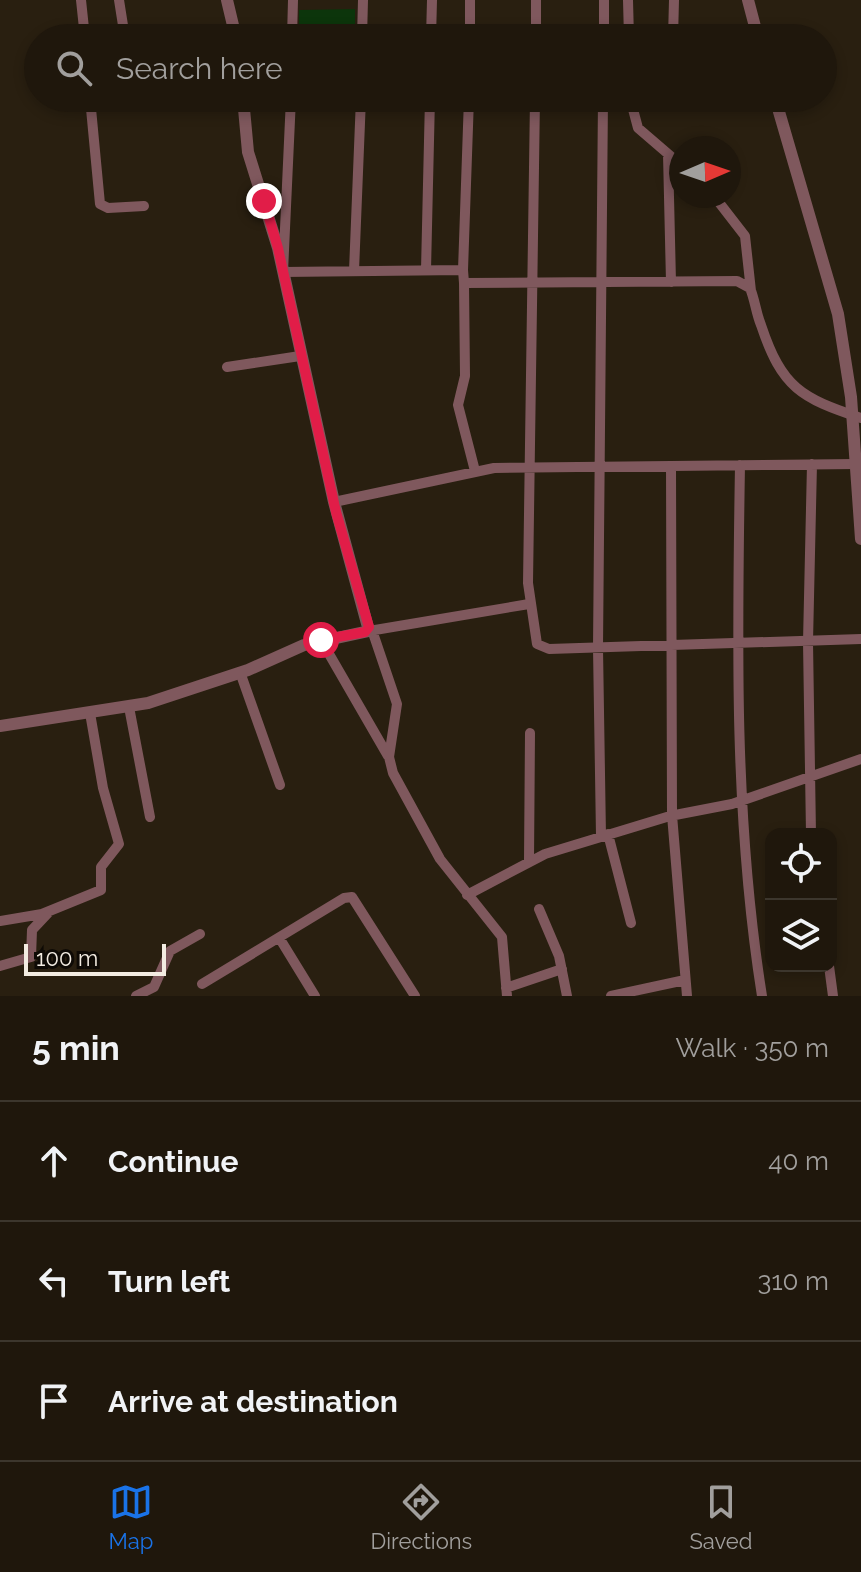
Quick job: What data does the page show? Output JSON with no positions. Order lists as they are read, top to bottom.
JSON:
{
  "scale_bar": "100 m",
  "north": "right",
  "page": {
    "search": "Search here",
    "scale": "100 m",
    "heading": ["5 min", "Walk · 350 m"],
    "list": [
      ["Continue", "40 m"],
      ["Turn left", "310 m"],
      "Arrive at destination"
    ],
    "nav": ["Map", "Directions", "Saved"]
  }
}
